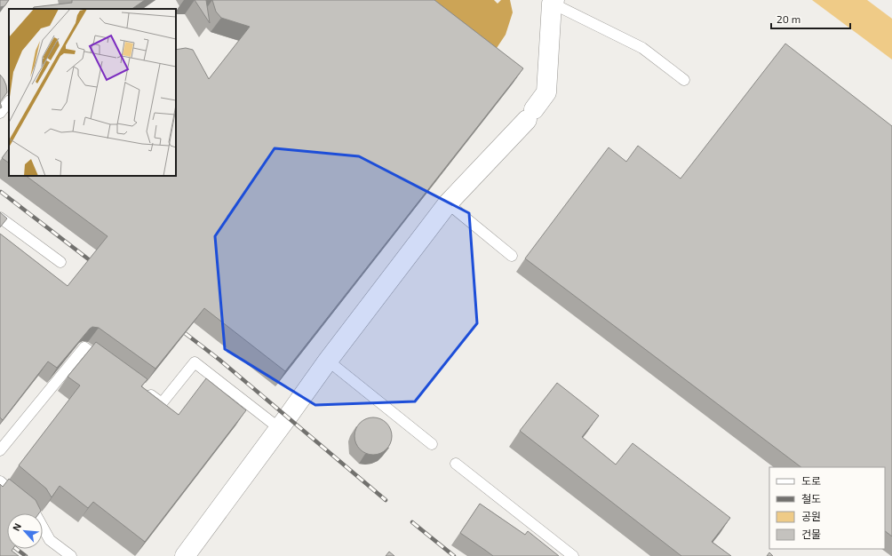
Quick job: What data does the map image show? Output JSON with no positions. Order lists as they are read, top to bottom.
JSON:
{
  "legend": [
    "도로",
    "철도",
    "공원",
    "건물"
  ],
  "scale_bar": "20 m",
  "north": "top left"
}
